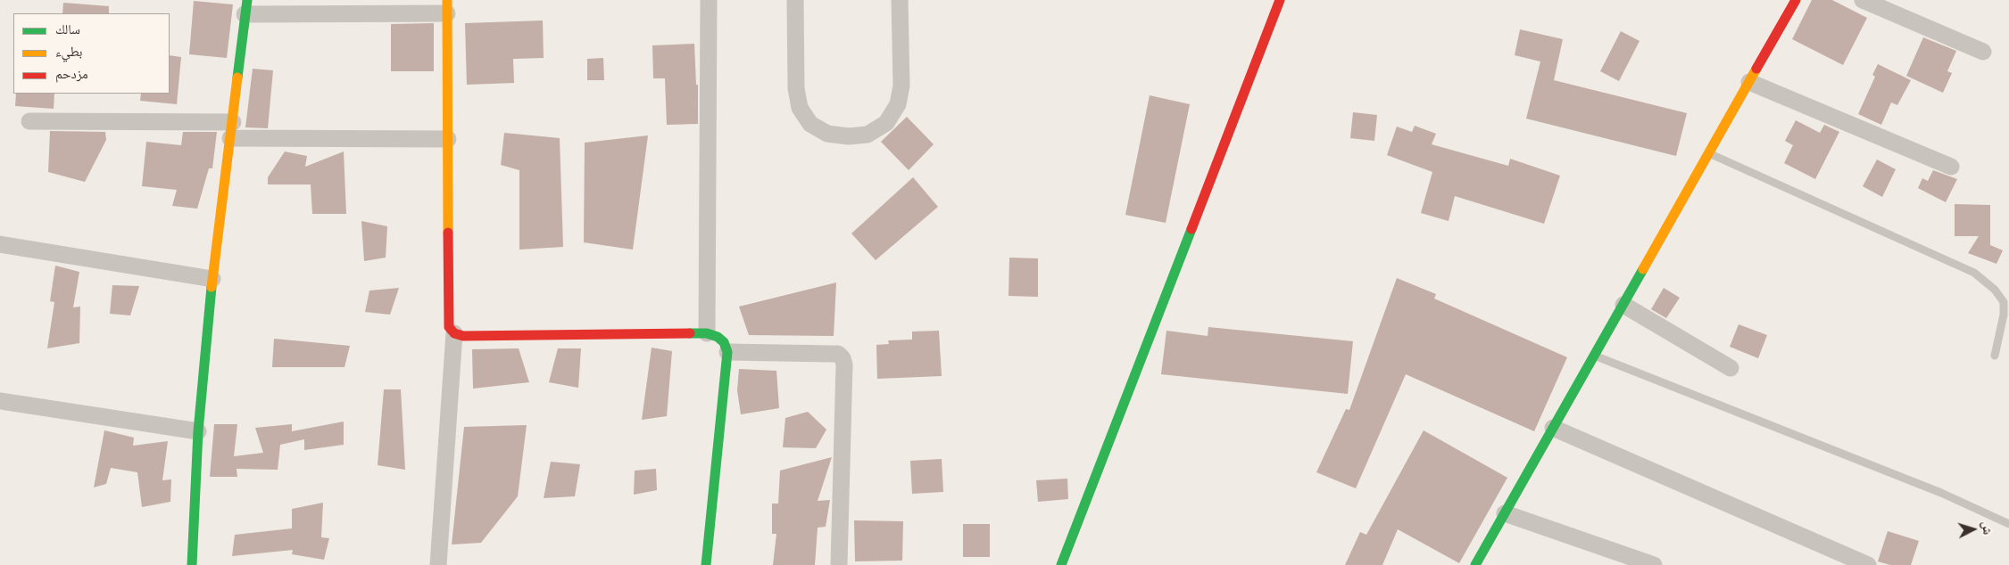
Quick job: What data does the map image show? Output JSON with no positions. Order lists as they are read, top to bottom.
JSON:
{
  "legend": ["سالك", "بطيء", "مزدحم"],
  "north": "right"
}
